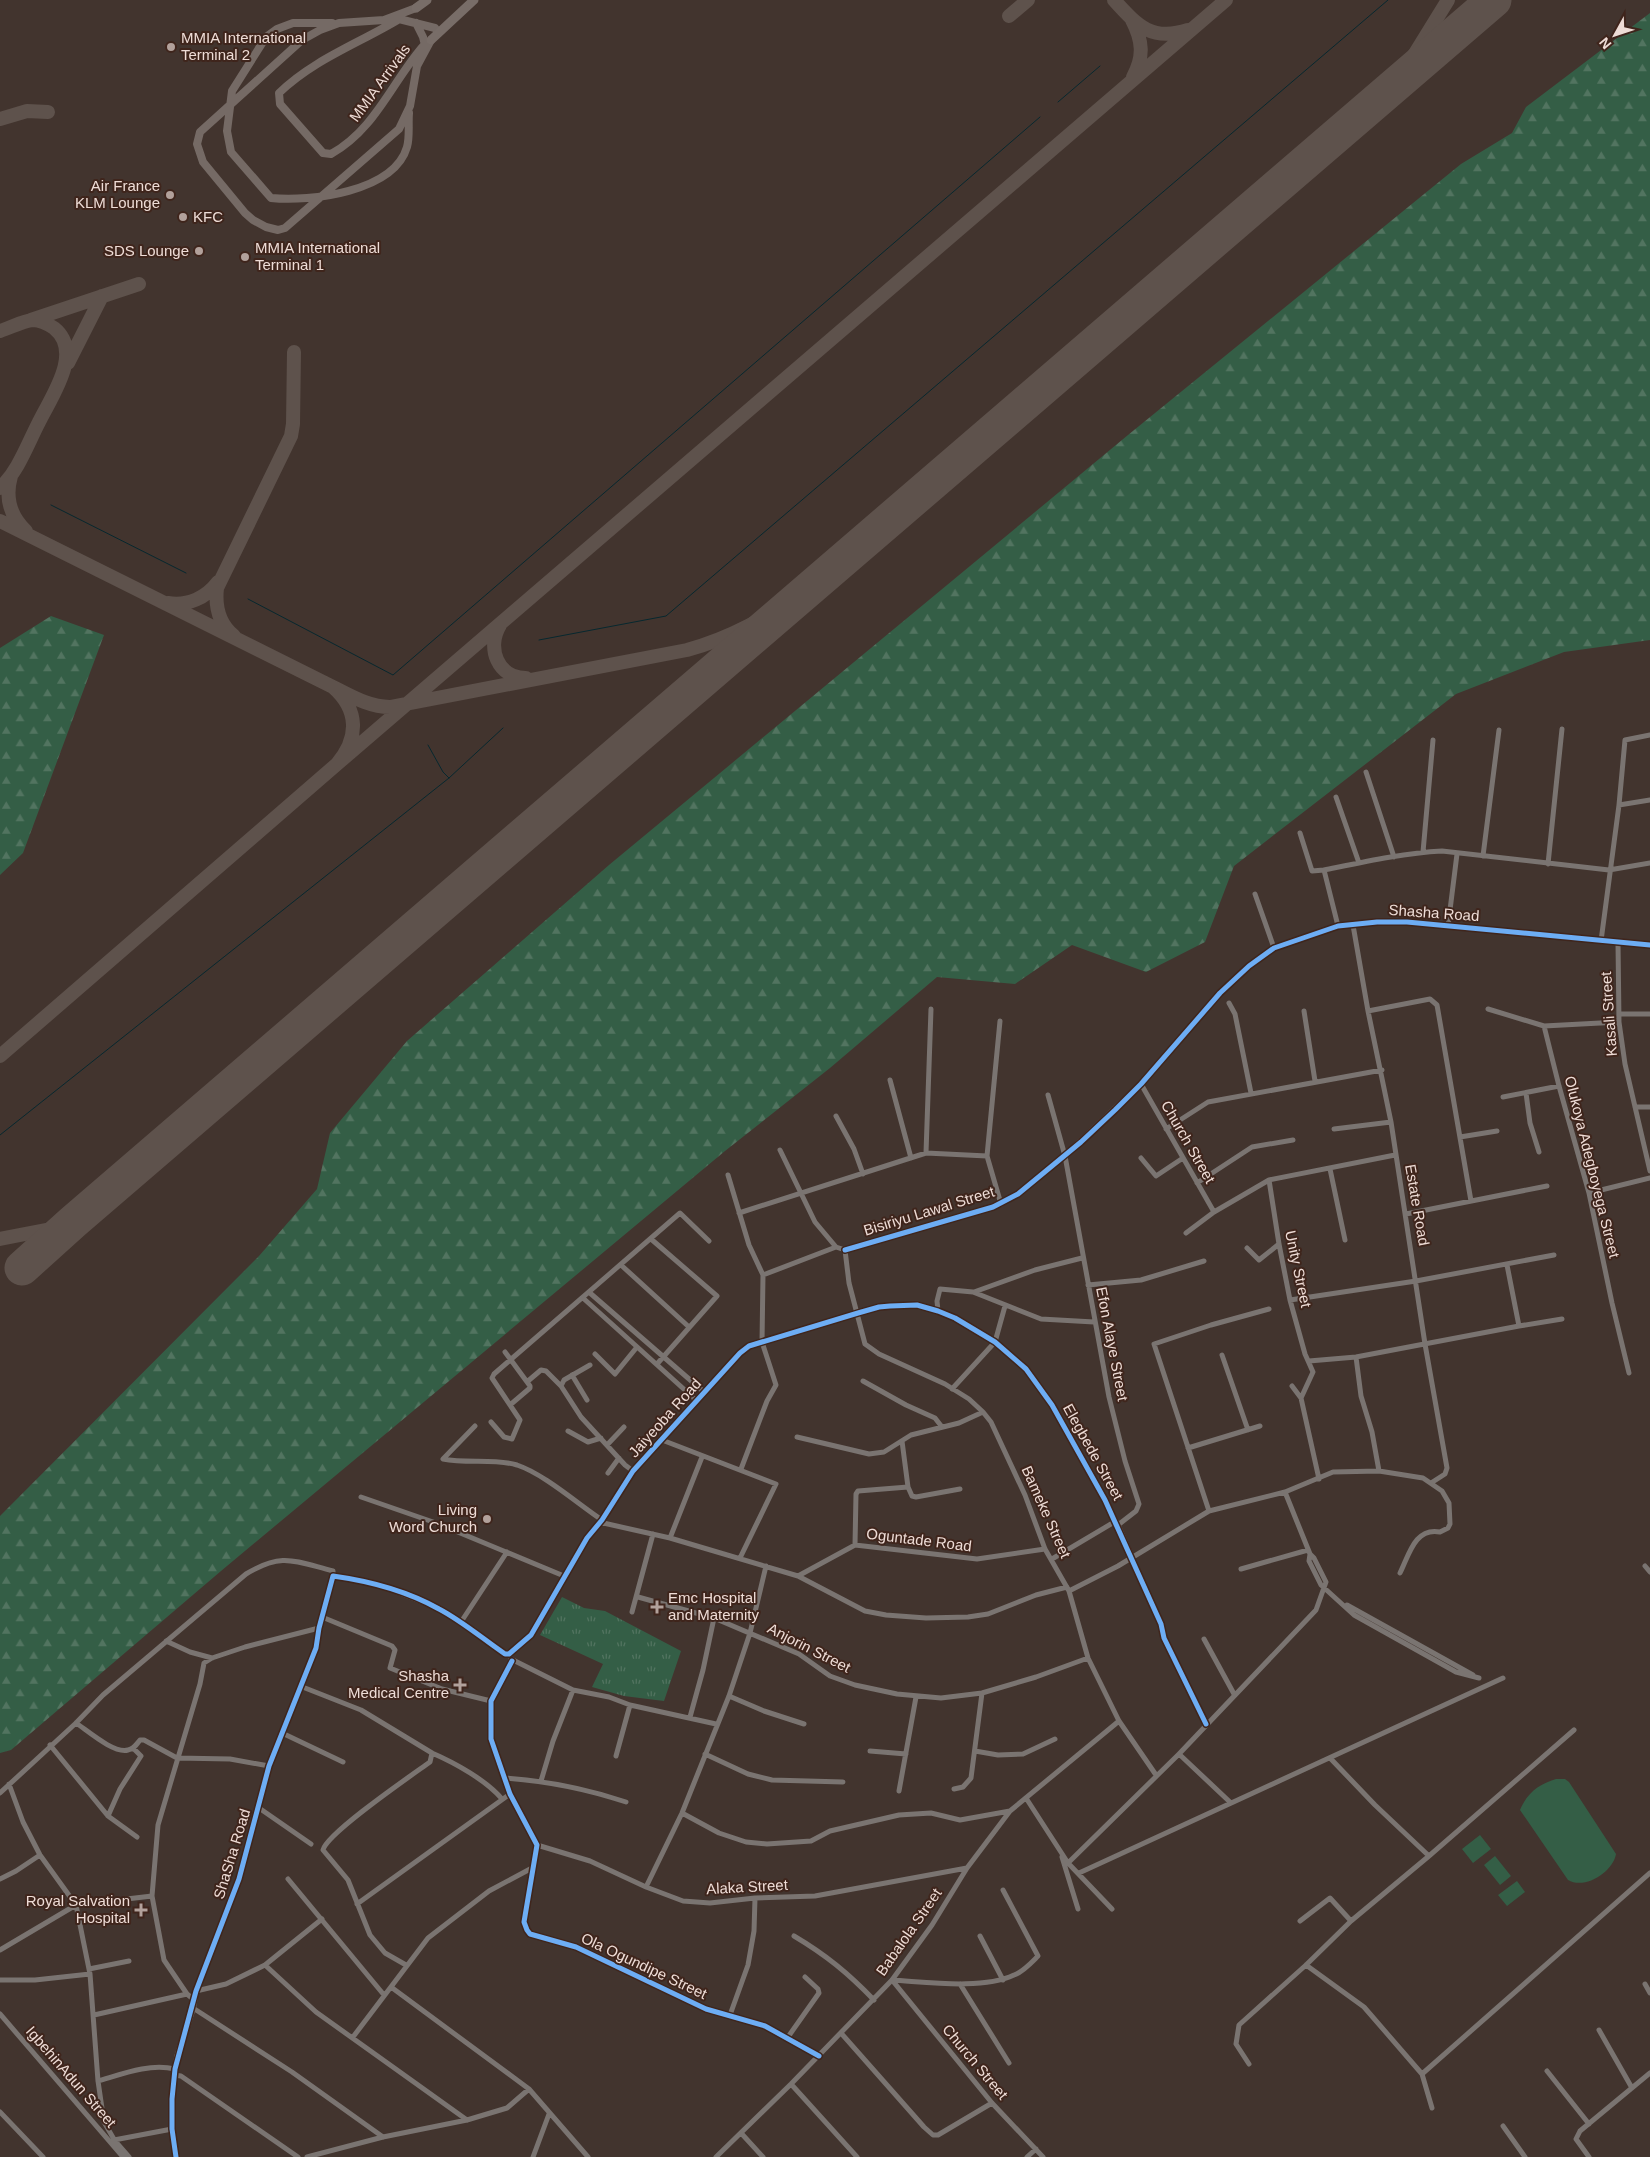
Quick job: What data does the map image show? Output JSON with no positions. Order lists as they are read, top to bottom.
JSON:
{
  "streets": {
    "main road": ["MMIA Arrivals"],
    "street": [
      "Shasha Road",
      "Kasali Street",
      "Church Street",
      "Olukoya Adegboyega Street",
      "Estate Road",
      "Bisiriyu Lawal Street",
      "Unity Street",
      "Efon Alaye Street",
      "Jaiyeoba Road",
      "Elegbede Street",
      "Bameke Street",
      "Oguntade Road",
      "Anjorin Street",
      "ShaSha Road",
      "Alaka Street",
      "Babalola Street",
      "Ola Ogundipe Street",
      "IgbehinAdun Street"
    ]
  },
  "crossings": [
    ["Shasha Road", "Kasali Street"],
    ["Shasha Road", "Church Street"],
    ["Shasha Road", "Estate Road"],
    ["Shasha Road", "Bisiriyu Lawal Street"],
    ["Shasha Road", "Efon Alaye Street"],
    ["Church Street", "Babalola Street"],
    ["Bisiriyu Lawal Street", "Efon Alaye Street"],
    ["Bisiriyu Lawal Street", "Bameke Street"],
    ["Efon Alaye Street", "Elegbede Street"],
    ["Jaiyeoba Road", "Elegbede Street"],
    ["Jaiyeoba Road", "Bameke Street"],
    ["Elegbede Street", "Bameke Street"],
    ["Bameke Street", "Oguntade Road"],
    ["Bameke Street", "Anjorin Street"],
    ["Bameke Street", "Babalola Street"],
    ["Alaka Street", "Babalola Street"],
    ["Alaka Street", "Ola Ogundipe Street"],
    ["Babalola Street", "Ola Ogundipe Street"]
  ],
  "places": {
    "other": [
      "MMIA International Terminal 2",
      "Air France KLM Lounge",
      "KFC",
      "SDS Lounge",
      "MMIA International Terminal 1",
      "Living Word Church"
    ],
    "health": ["Emc Hospital and Maternity", "Shasha Medical Centre", "Royal Salvation Hospital"]
  },
  "north": "bottom left"
}
